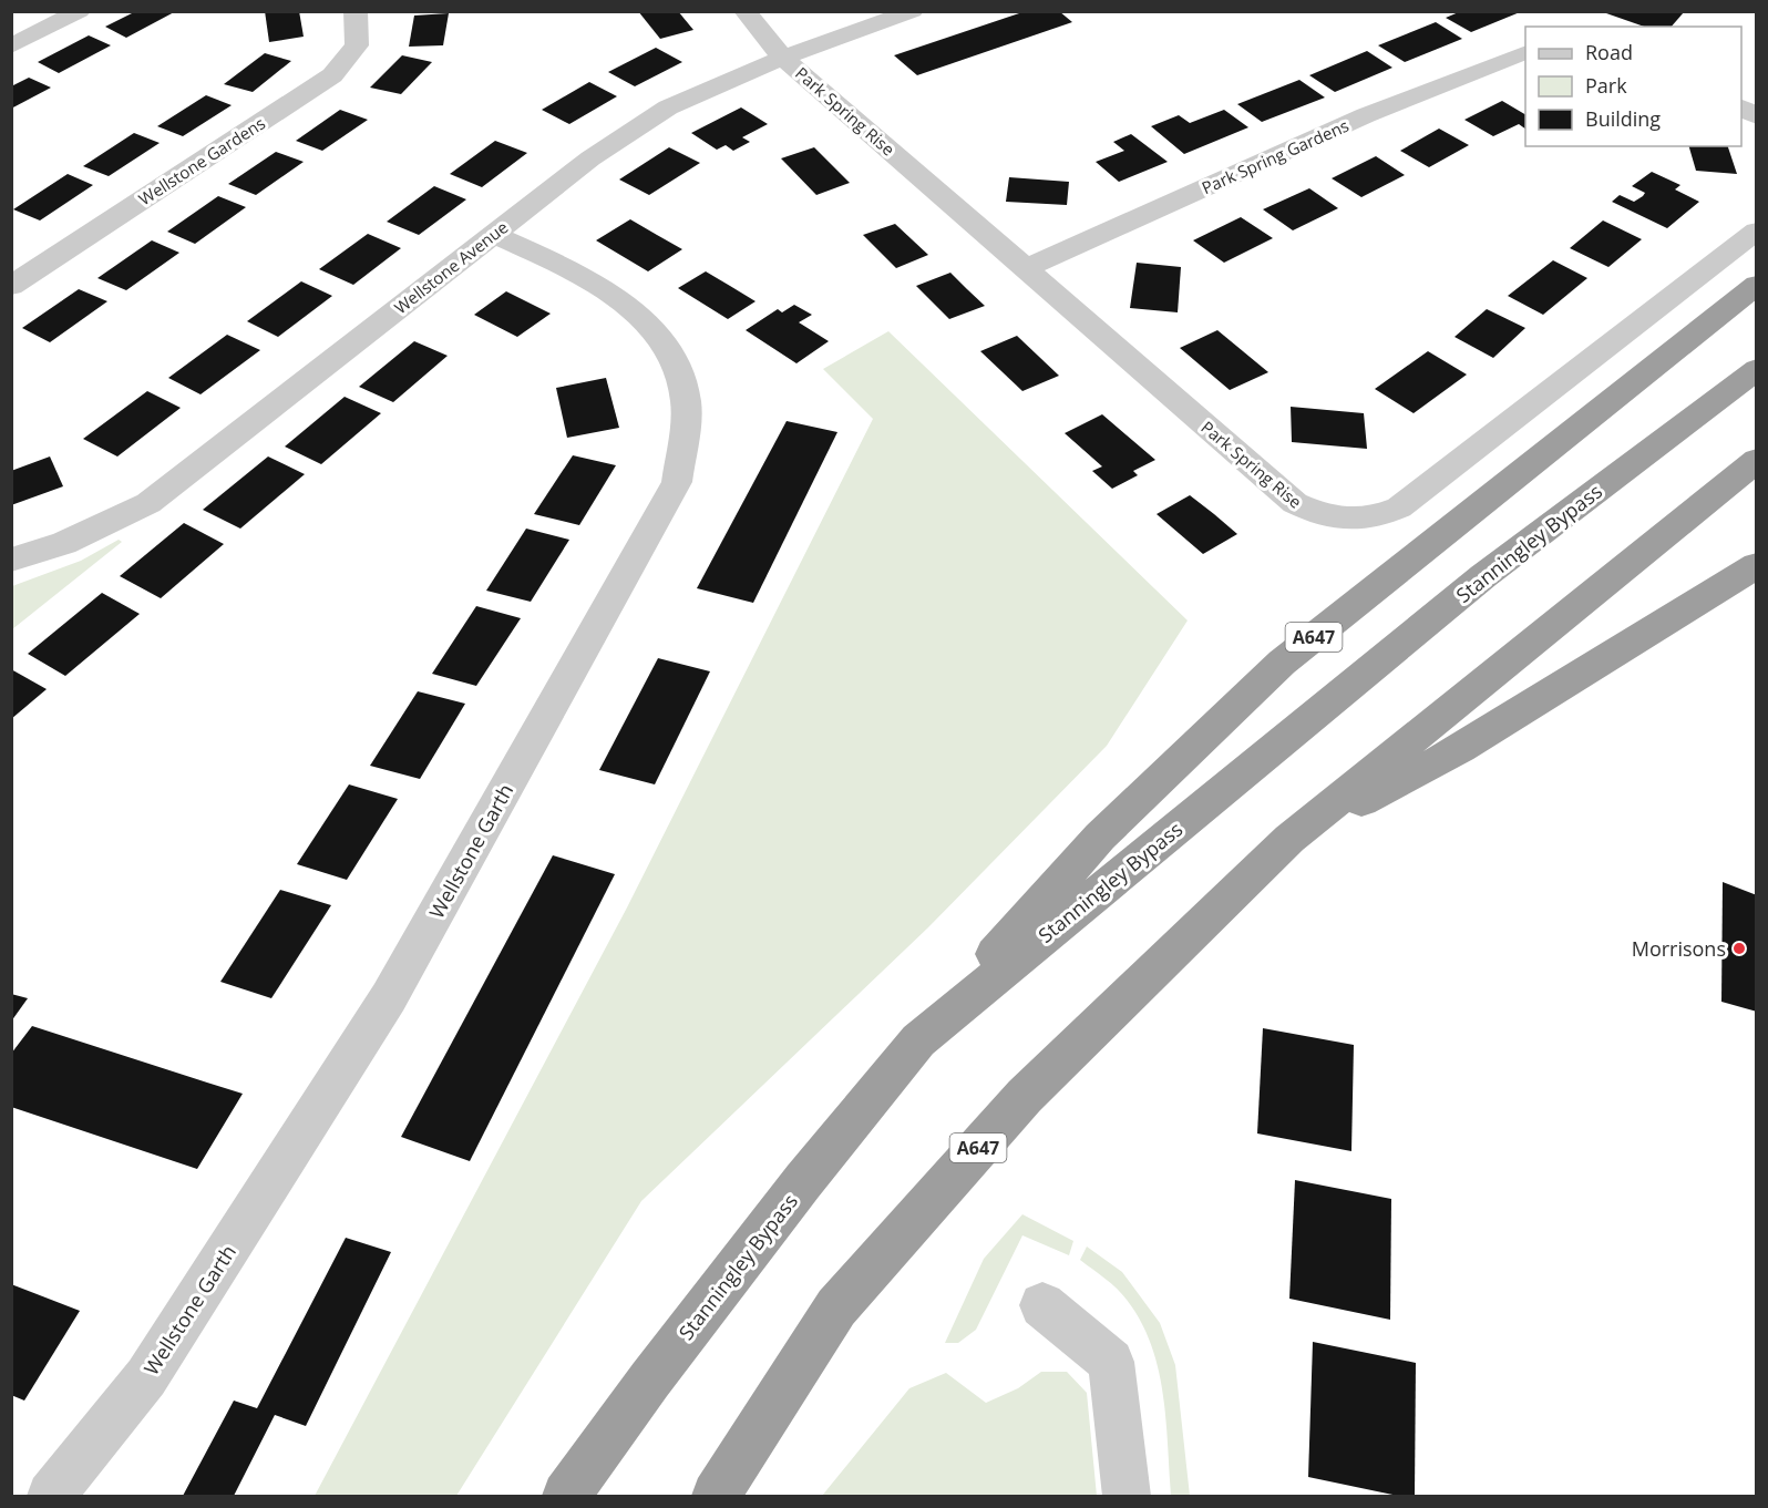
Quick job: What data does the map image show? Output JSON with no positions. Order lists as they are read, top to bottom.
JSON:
{
  "streets": {
    "highway": ["Stanningley Bypass", "A647"],
    "street": [
      "Park Spring Rise",
      "Park Spring Gardens",
      "Wellstone Gardens",
      "Wellstone Avenue",
      "Wellstone Garth"
    ]
  },
  "crossings": [
    ["Park Spring Rise", "Park Spring Gardens"],
    ["Park Spring Rise", "Wellstone Avenue"],
    ["Wellstone Avenue", "Wellstone Garth"],
    ["Stanningley Bypass", "A647"]
  ],
  "places": ["Morrisons"],
  "legend": ["Road", "Park", "Building"]
}
